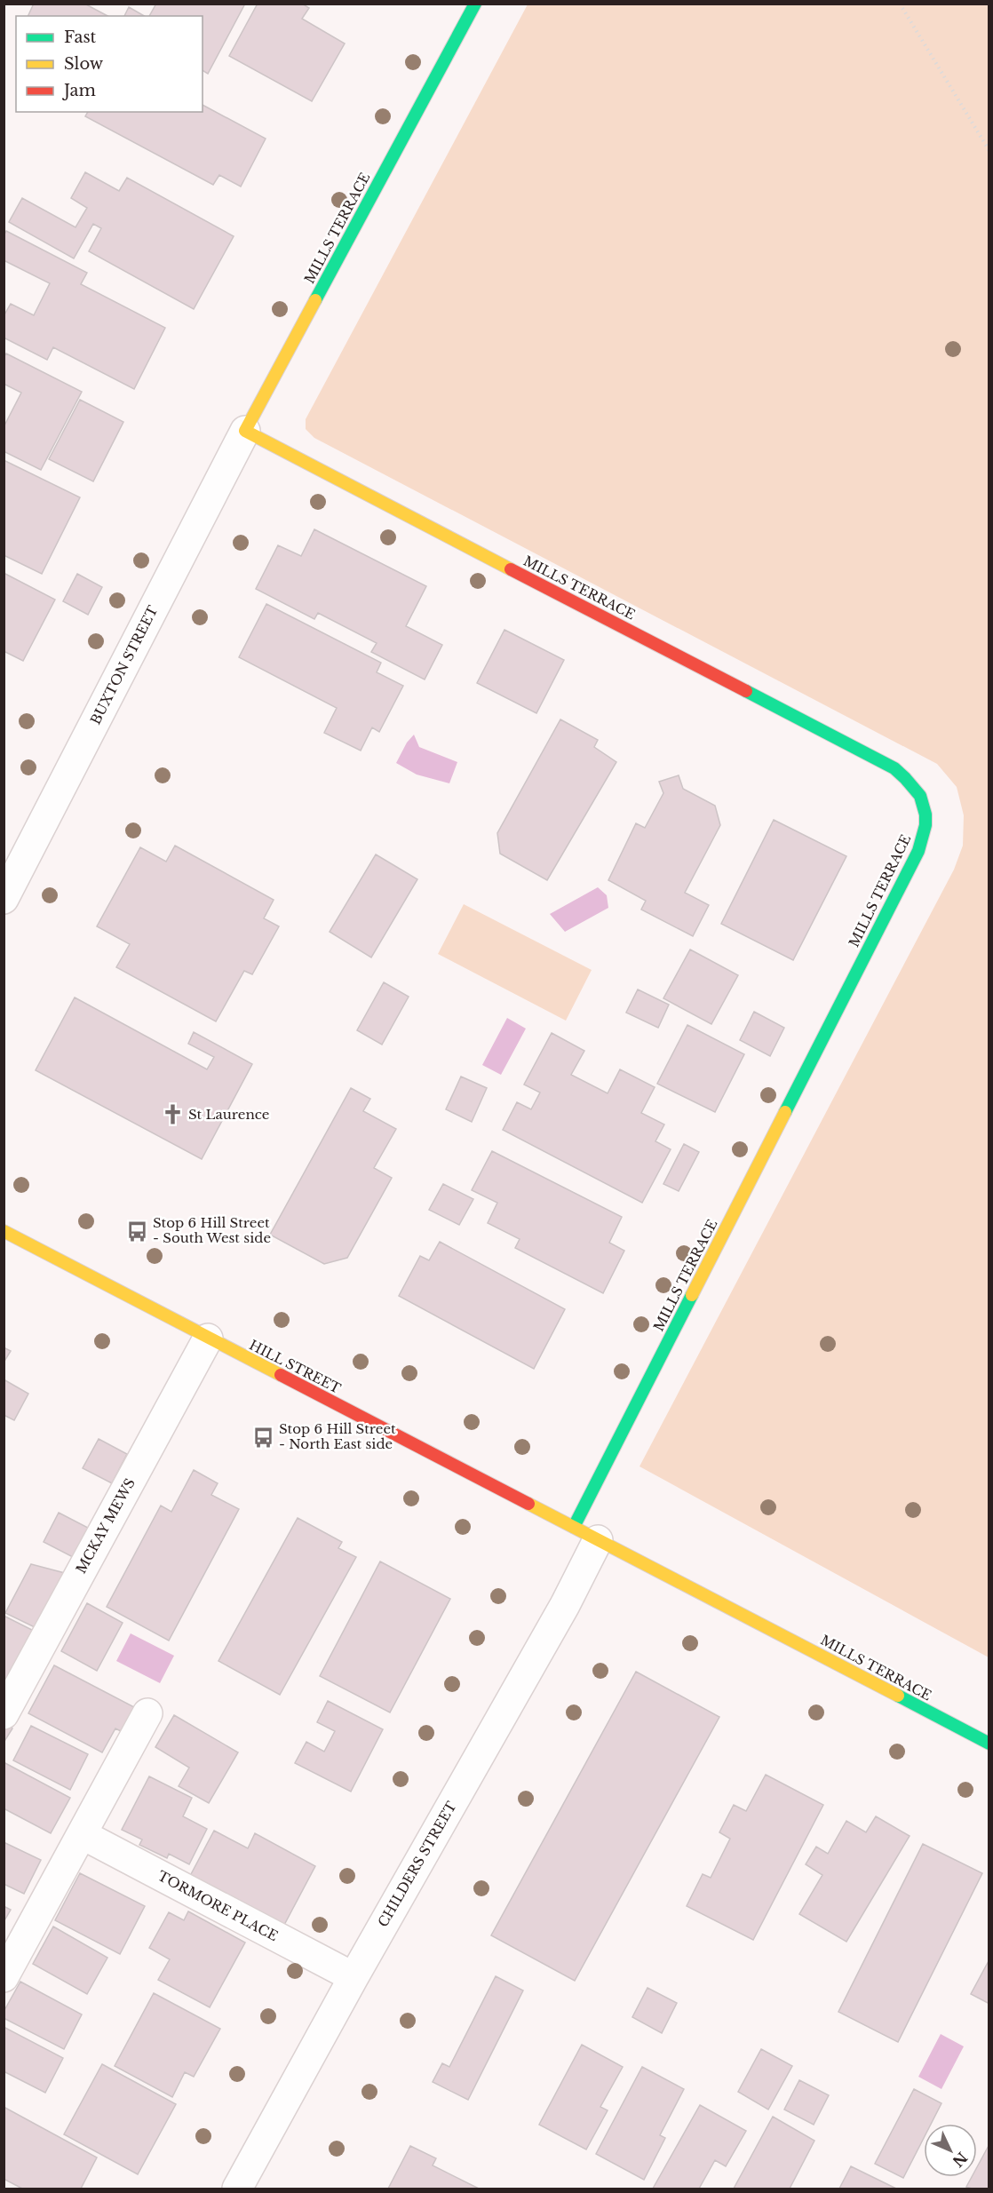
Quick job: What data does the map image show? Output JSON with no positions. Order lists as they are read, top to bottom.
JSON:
{
  "streets": {
    "street": [
      "MILLS TERRACE",
      "BUXTON STREET",
      "HILL STREET",
      "MCKAY MEWS",
      "CHILDERS STREET",
      "TORMORE PLACE"
    ]
  },
  "crossings": [
    ["MILLS TERRACE", "BUXTON STREET"],
    ["MILLS TERRACE", "HILL STREET"],
    ["MILLS TERRACE", "CHILDERS STREET"],
    ["HILL STREET", "MCKAY MEWS"],
    ["HILL STREET", "CHILDERS STREET"],
    ["CHILDERS STREET", "TORMORE PLACE"]
  ],
  "places": {
    "church": ["St Laurence"],
    "bus stop": ["Stop 6 Hill Street - South West side", "Stop 6 Hill Street - North East side"]
  },
  "legend": ["Fast", "Slow", "Jam"],
  "north": "bottom right"
}
